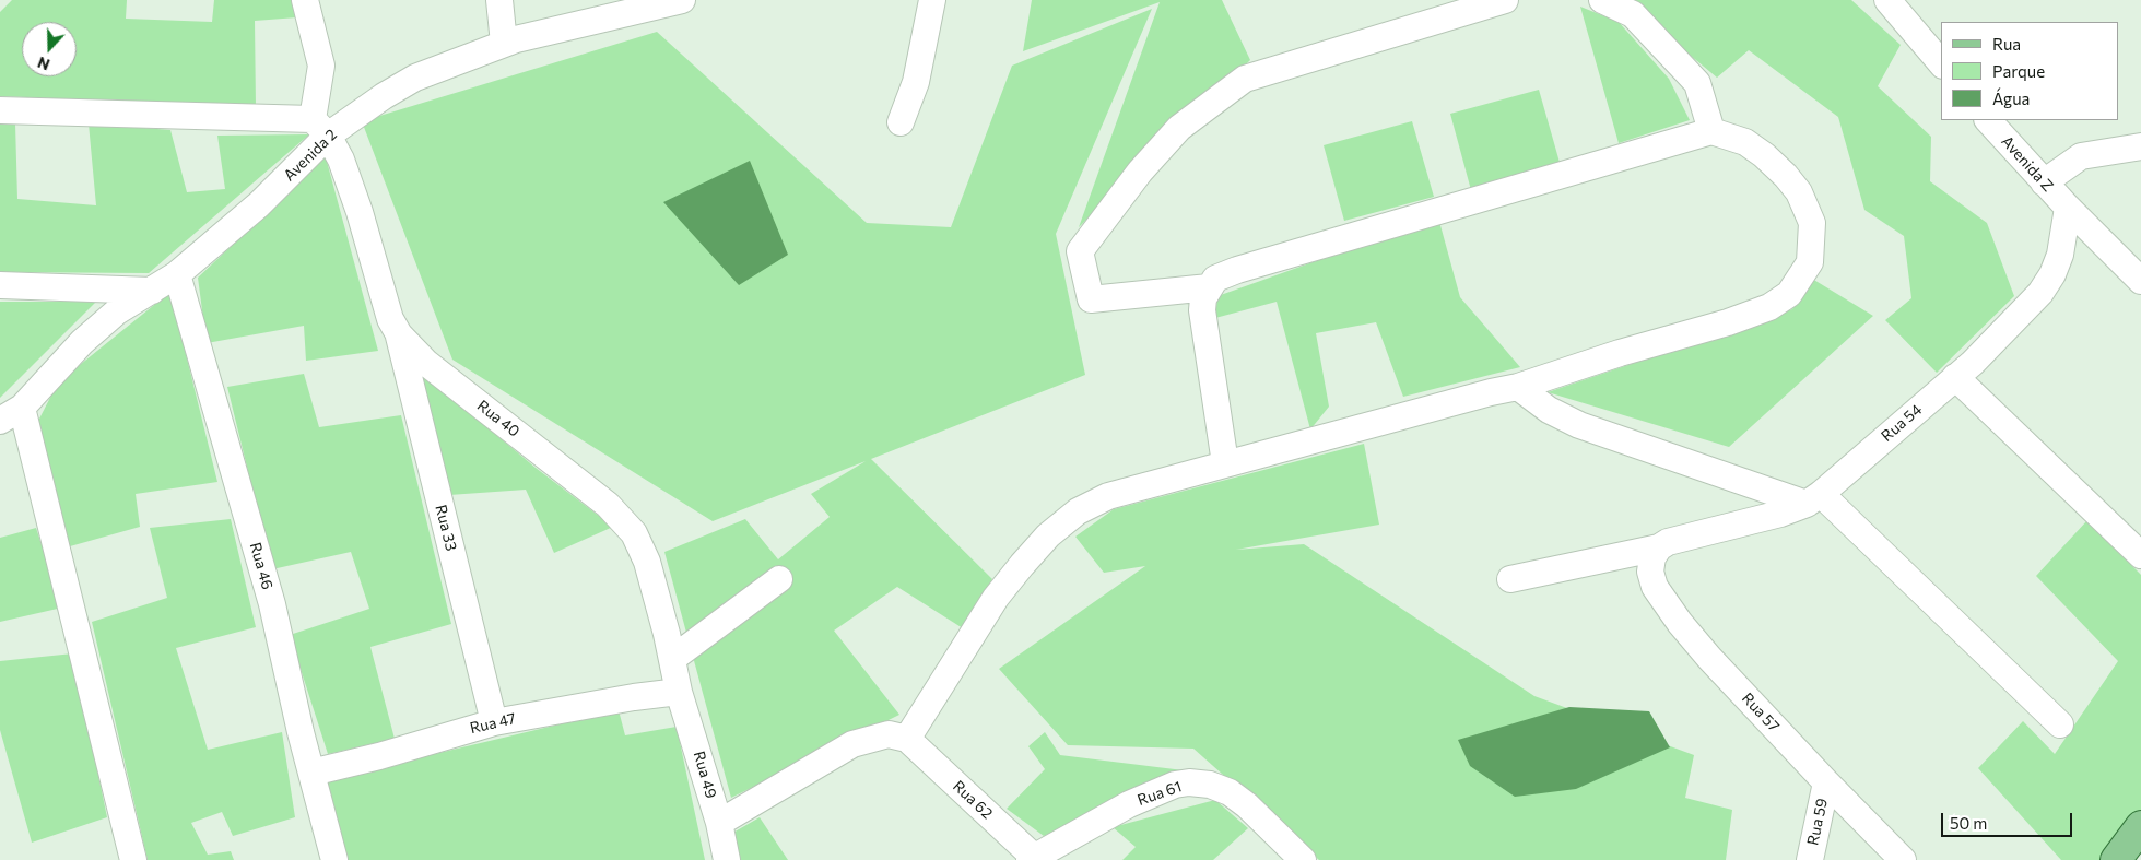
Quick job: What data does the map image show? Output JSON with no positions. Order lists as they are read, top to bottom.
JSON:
{
  "streets": {
    "street": [
      "Avenida 2",
      "Avenida Z",
      "Rua 40",
      "Rua 54",
      "Rua 33",
      "Rua 46",
      "Rua 57",
      "Rua 47",
      "Rua 49",
      "Rua 61",
      "Rua 62",
      "Rua 59"
    ]
  },
  "crossings": [
    ["Avenida 2", "Rua 40"],
    ["Avenida 2", "Rua 46"],
    ["Avenida Z", "Rua 54"],
    ["Rua 40", "Rua 33"],
    ["Rua 40", "Rua 47"],
    ["Rua 40", "Rua 49"],
    ["Rua 54", "Rua 57"],
    ["Rua 33", "Rua 47"],
    ["Rua 46", "Rua 47"],
    ["Rua 57", "Rua 59"],
    ["Rua 47", "Rua 49"],
    ["Rua 61", "Rua 62"]
  ],
  "legend": ["Rua", "Parque", "Água"],
  "scale_bar": "50 m",
  "north": "bottom"
}
